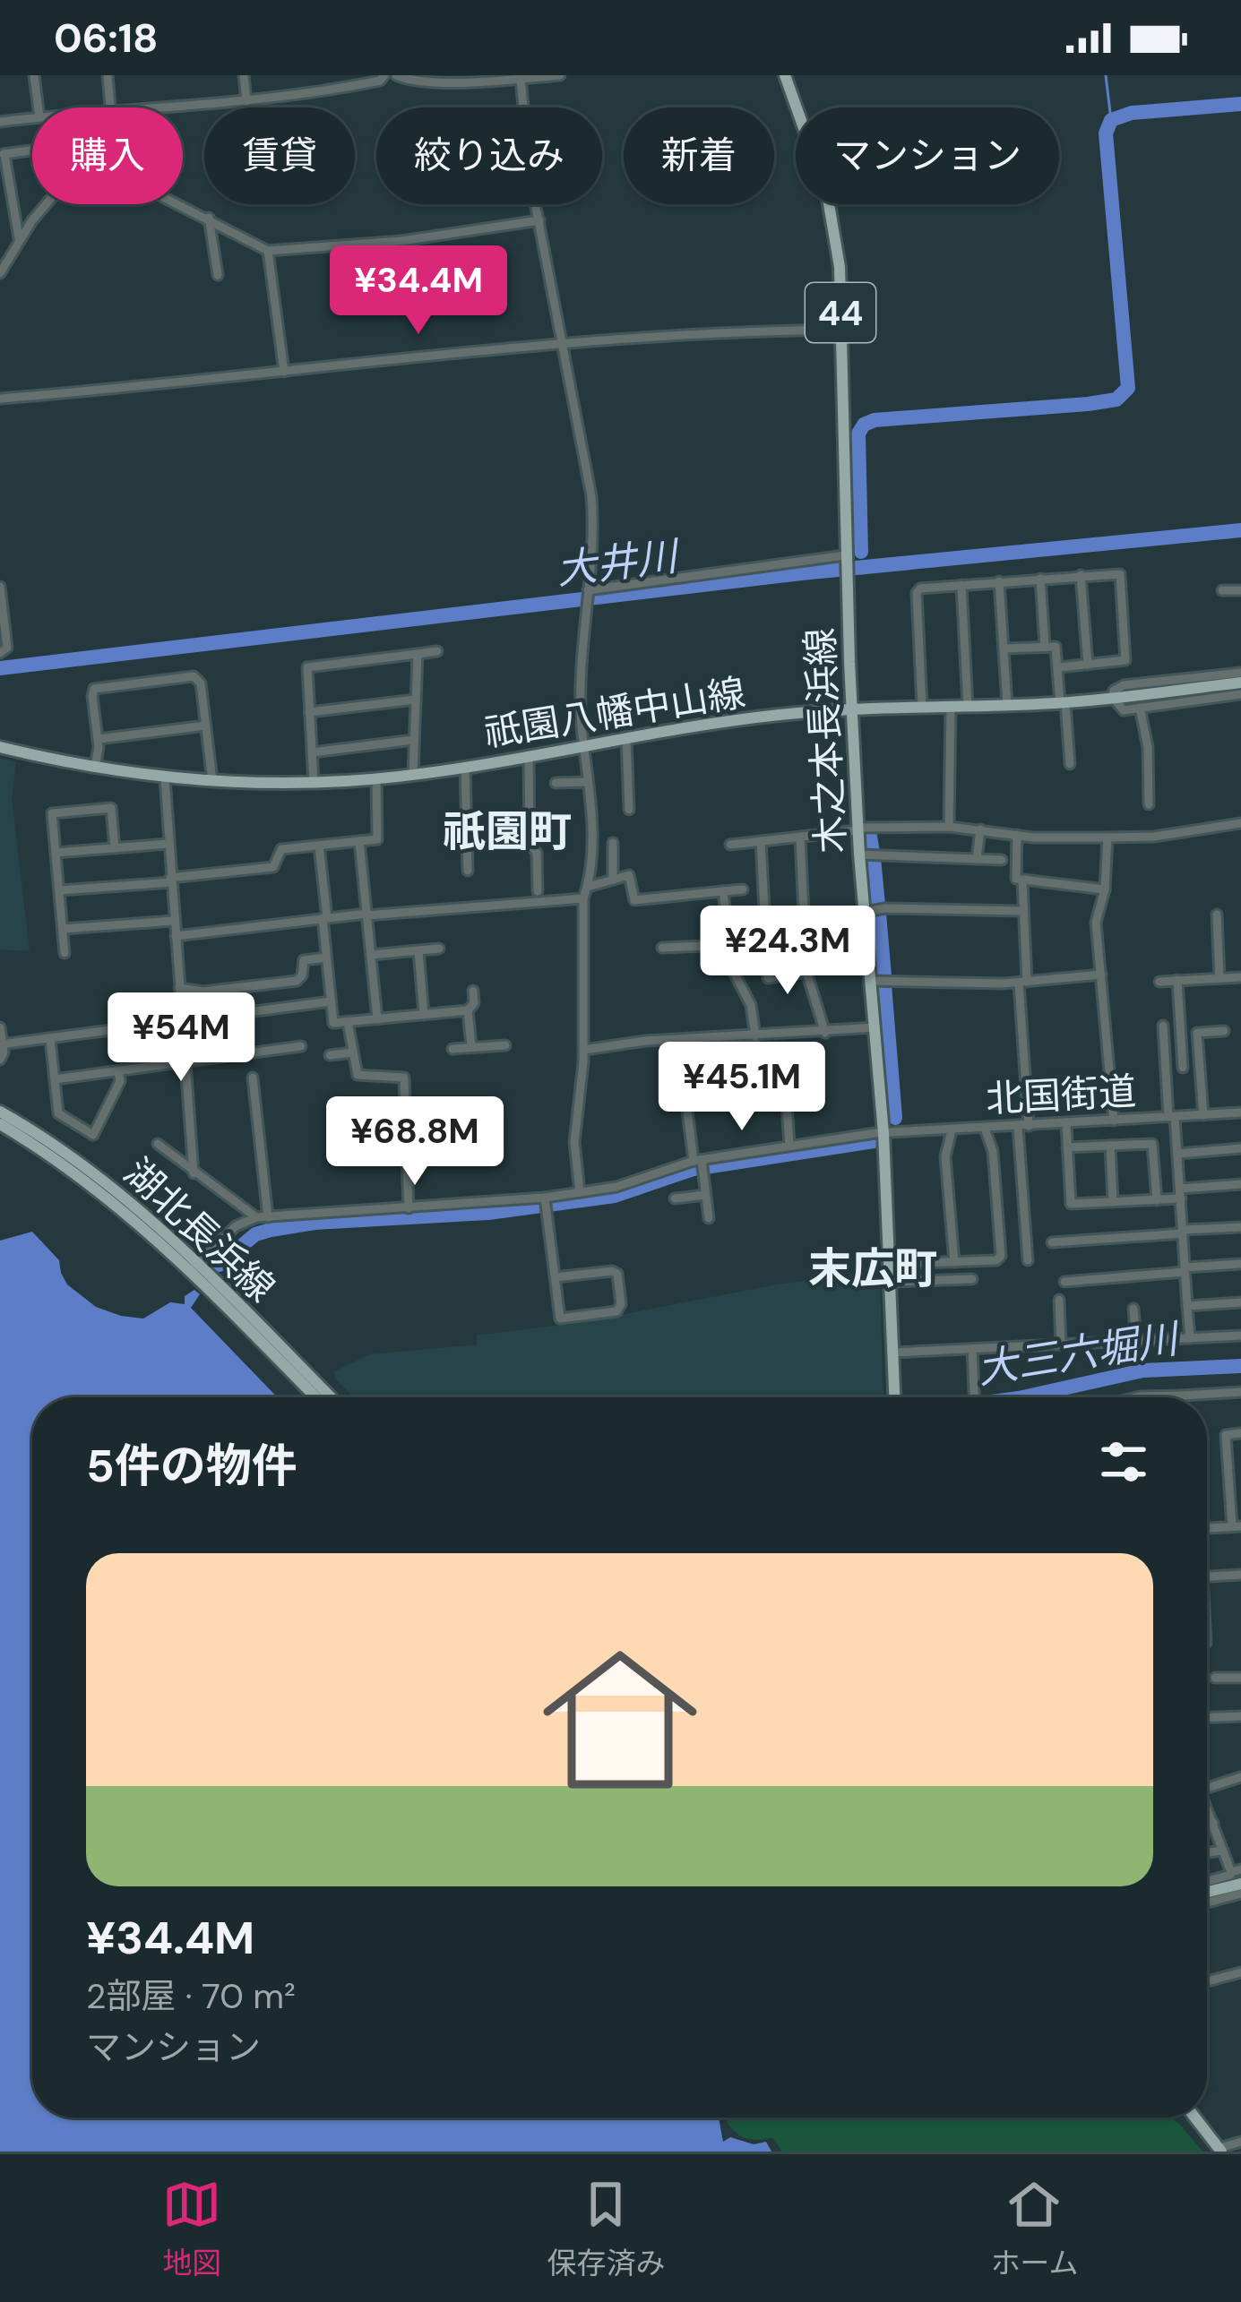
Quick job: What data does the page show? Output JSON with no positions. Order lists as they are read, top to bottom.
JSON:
{
  "streets": {
    "main road": [
      "44",
      "祇園八幡中山線",
      "木之本長浜線",
      "湖北長浜線"
    ],
    "street": ["北国街道"]
  },
  "crossings": [
    ["祇園八幡中山線", "木之本長浜線"],
    ["木之本長浜線", "北国街道"]
  ],
  "districts": ["祇園町", "末広町"],
  "water": ["大井川", "大三六堀川"],
  "page": {
    "status": "06:18",
    "chip": [
      "購入",
      "賃貸",
      "絞り込み",
      "新着",
      "マンション"
    ],
    "price": [
      "¥34.4M",
      "¥24.3M",
      "¥54M",
      "¥45.1M",
      "¥68.8M"
    ],
    "heading": "5件の物件",
    "list": [
      {
        "name": "¥34.4M",
        "note": "2部屋 · 70 m² · マンション"
      }
    ],
    "tabs": ["地図", "保存済み", "ホーム"]
  }
}
